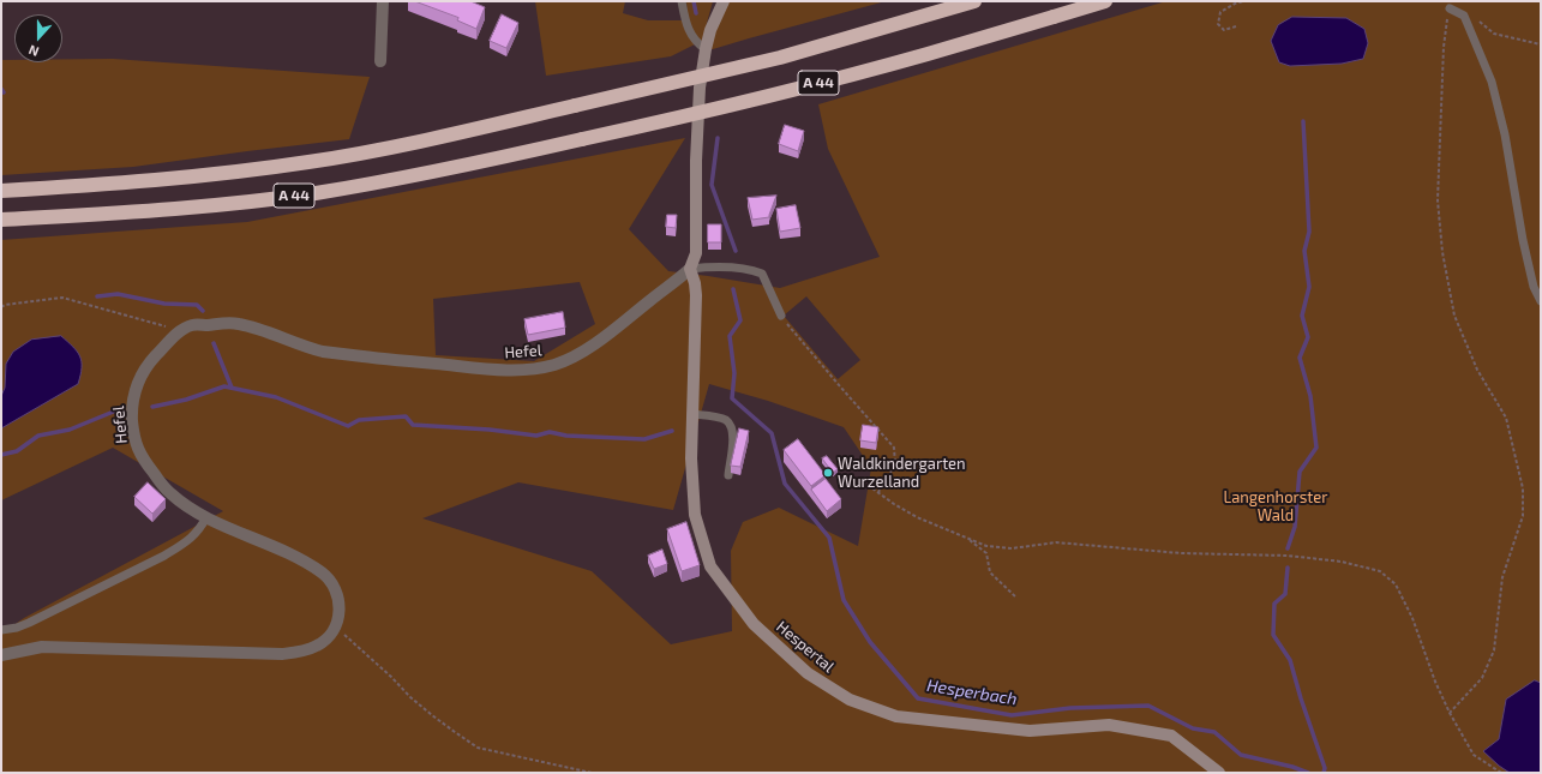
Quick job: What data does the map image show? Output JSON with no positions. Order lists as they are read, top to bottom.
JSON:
{
  "streets": {
    "highway": ["A 44"],
    "main road": ["Hespertal"],
    "street": ["Hefel"]
  },
  "crossings": [
    ["Hefel", "Hespertal"]
  ],
  "water": ["Hesperbach"],
  "parks": ["Langenhorster Wald"],
  "places": ["Waldkindergarten Wurzelland"],
  "north": "bottom"
}
